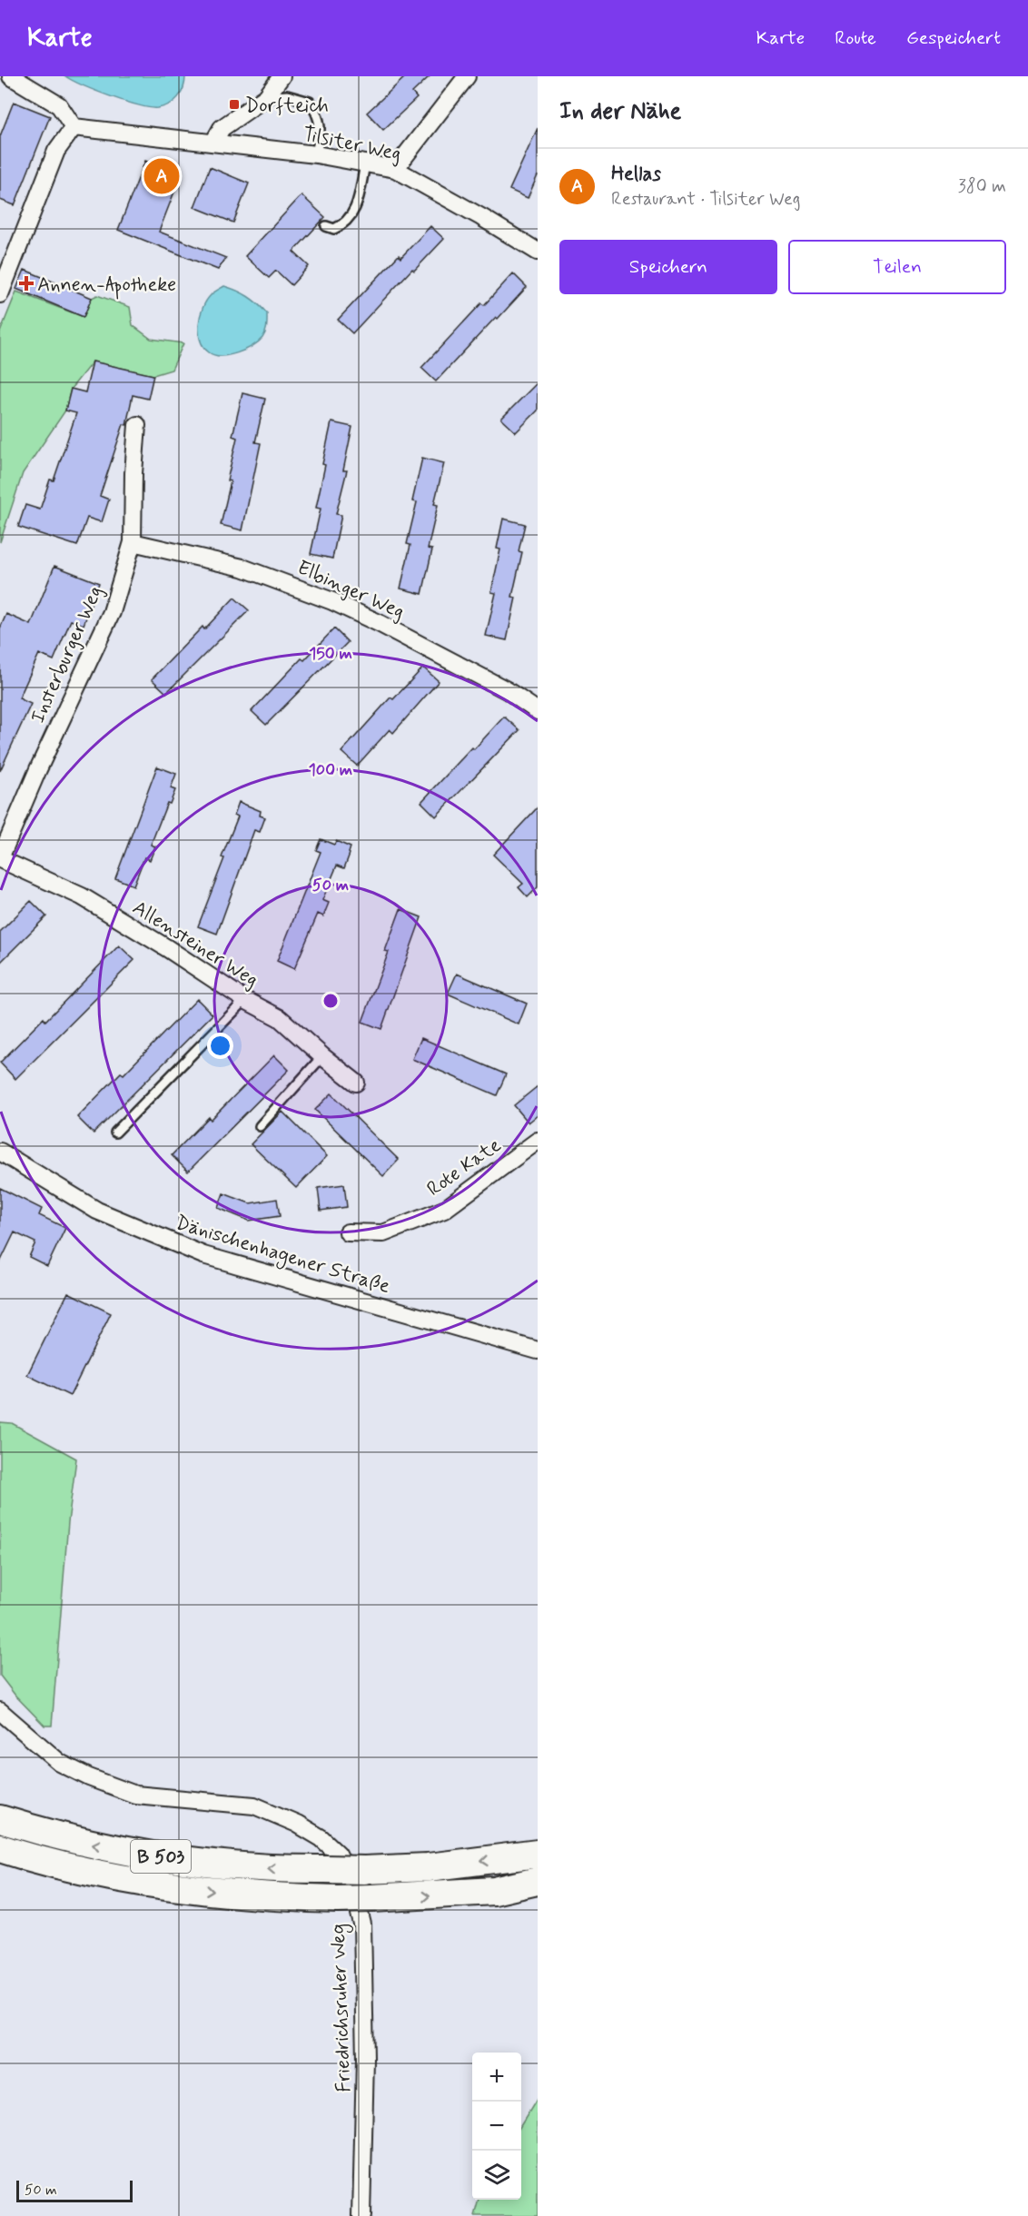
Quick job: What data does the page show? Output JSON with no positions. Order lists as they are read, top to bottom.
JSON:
{
  "streets": {
    "highway": ["B 503"],
    "street": [
      "Tilsiter Weg",
      "Elbinger Weg",
      "Insterburger Weg",
      "Allensteiner Weg",
      "Rote Kate",
      "Dänischenhagener Straße",
      "Friedrichsruher Weg"
    ]
  },
  "crossings": [
    ["Elbinger Weg", "Insterburger Weg"],
    ["Insterburger Weg", "Allensteiner Weg"]
  ],
  "places": {
    "transit": ["Dorfteich"],
    "health": ["Annen-Apotheke"]
  },
  "scale_bar": "50 m",
  "page": {
    "header": "Karte",
    "nav": ["Karte", "Route", "Gespeichert"],
    "heading": "In der Nähe",
    "list": [
      {
        "mark": "A",
        "name": "Hellas",
        "note": "Restaurant · Tilsiter Weg",
        "value": "380 m"
      }
    ],
    "pins": "A",
    "buttons": ["Speichern", "Teilen"],
    "map_buttons": ["+", "−"],
    "scale": "50 m"
  },
  "rings": ["150 m", "100 m", "50 m"]
}
